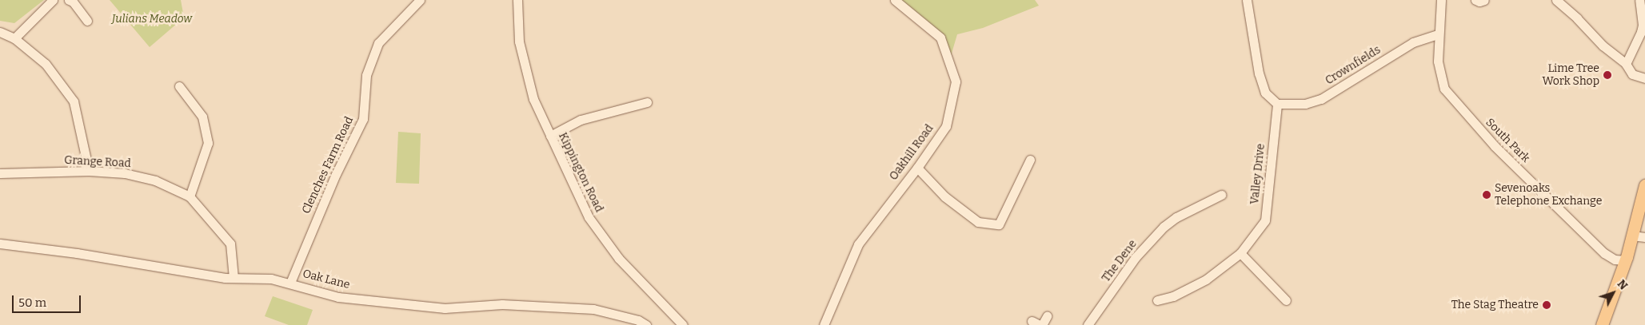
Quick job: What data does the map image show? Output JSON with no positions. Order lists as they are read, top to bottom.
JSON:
{
  "streets": {
    "street": [
      "Crownfields",
      "South Park",
      "Oakhill Road",
      "Grange Road",
      "Clenches Farm Road",
      "Kippington Road",
      "Valley Drive",
      "The Dene",
      "Oak Lane"
    ]
  },
  "crossings": [
    ["Crownfields", "South Park"],
    ["Crownfields", "Valley Drive"],
    ["Grange Road", "Oak Lane"],
    ["Clenches Farm Road", "Oak Lane"]
  ],
  "parks": ["Julians Meadow"],
  "places": ["Lime Tree Work Shop", "Sevenoaks Telephone Exchange", "The Stag Theatre"],
  "scale_bar": "50 m",
  "north": "top right"
}
